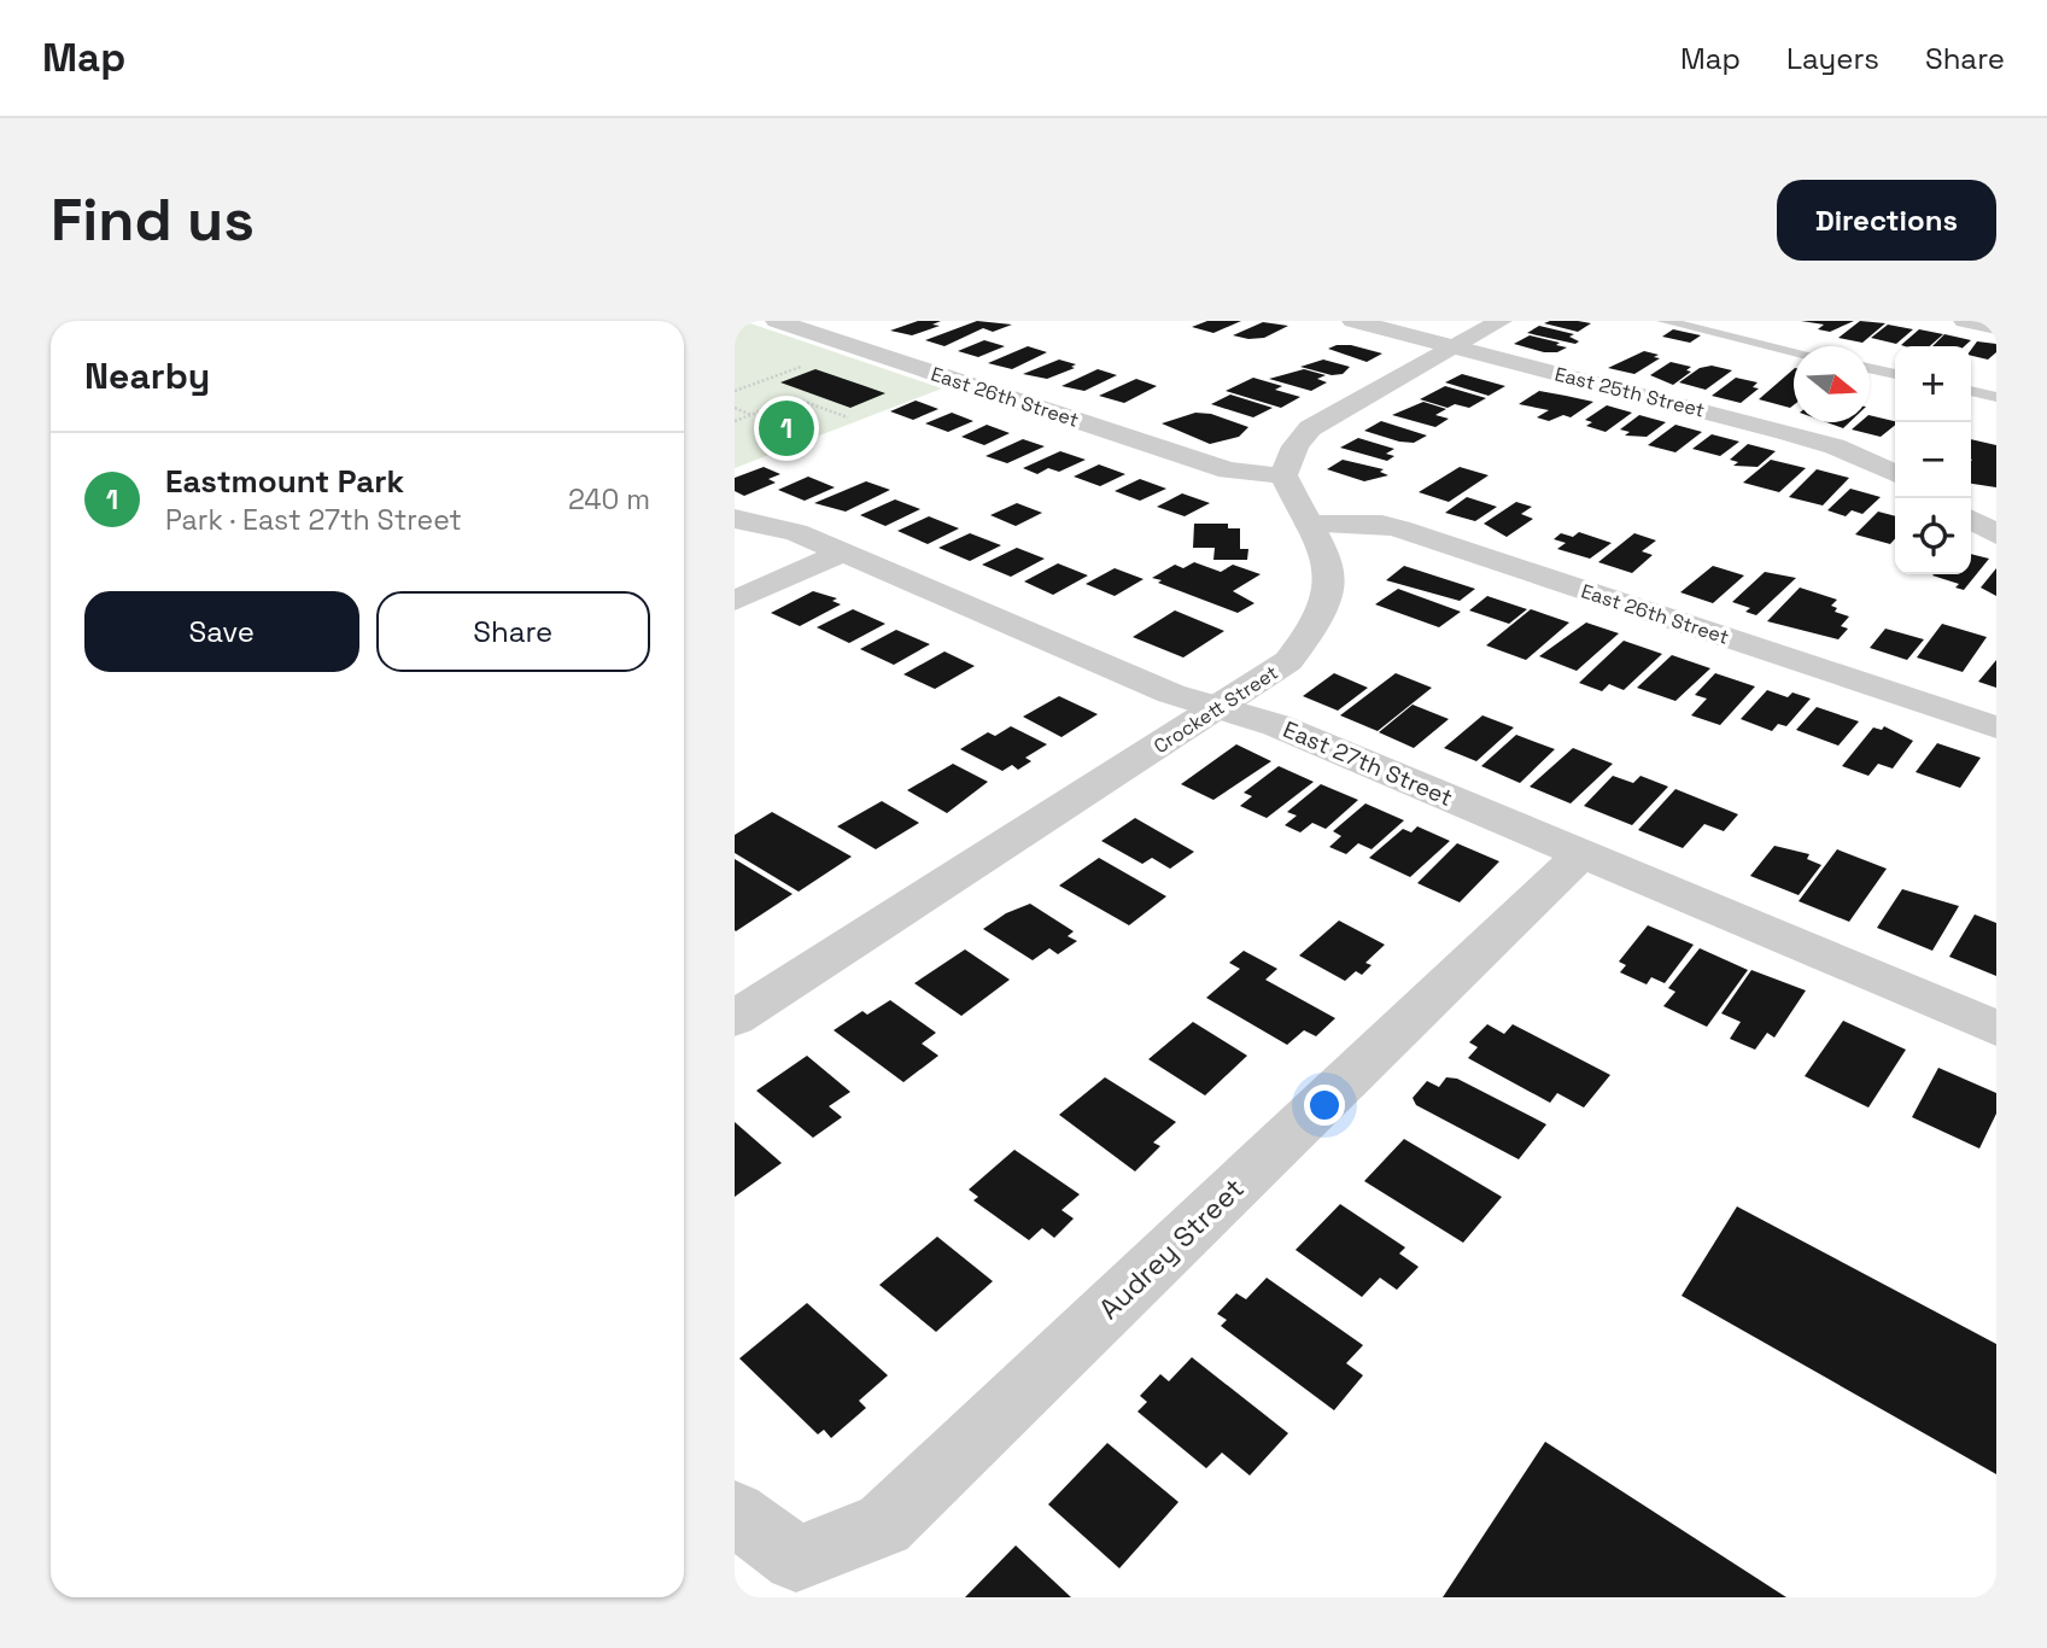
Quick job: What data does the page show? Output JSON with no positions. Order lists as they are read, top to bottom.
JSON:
{
  "streets": {
    "street": [
      "East 25th Street",
      "East 26th Street",
      "Crockett Street",
      "East 27th Street",
      "Audrey Street"
    ]
  },
  "crossings": [
    ["East 26th Street", "Crockett Street"],
    ["Crockett Street", "East 27th Street"],
    ["East 27th Street", "Audrey Street"]
  ],
  "north": "right",
  "page": {
    "header": "Map",
    "nav": ["Map", "Layers", "Share"],
    "buttons": [
      "Directions",
      ["Save", "Share"]
    ],
    "title": "Find us",
    "heading": "Nearby",
    "map_buttons": ["+", "−"],
    "pins": "1",
    "list": [
      {
        "mark": "1",
        "name": "Eastmount Park",
        "note": "Park · East 27th Street",
        "value": "240 m"
      }
    ]
  }
}
